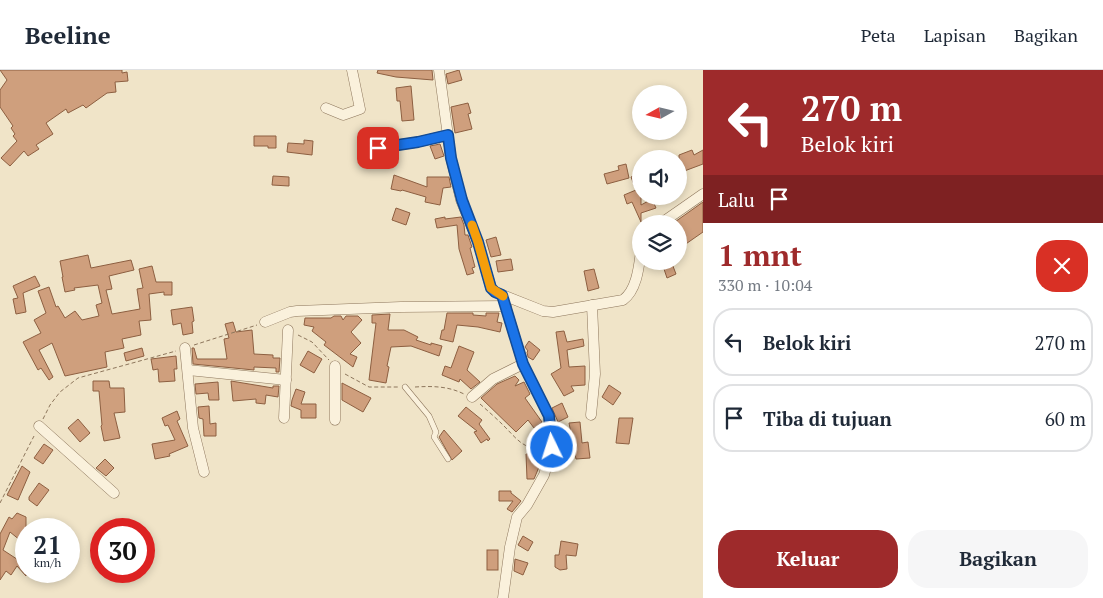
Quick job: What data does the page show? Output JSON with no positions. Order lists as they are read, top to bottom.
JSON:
{
  "north": "left",
  "page": {
    "header": "Beeline",
    "nav": ["Peta", "Lapisan", "Bagikan"],
    "turn": ["270 m", "Belok kiri"],
    "then": "Lalu",
    "heading": ["1 mnt", "330 m · 10:04"],
    "list": [
      {
        "name": "Belok kiri",
        "value": "270 m"
      },
      {
        "name": "Tiba di tujuan",
        "value": "60 m"
      }
    ],
    "speed": "21 km/h",
    "limit": "30",
    "buttons": ["Keluar", "Bagikan"]
  }
}
